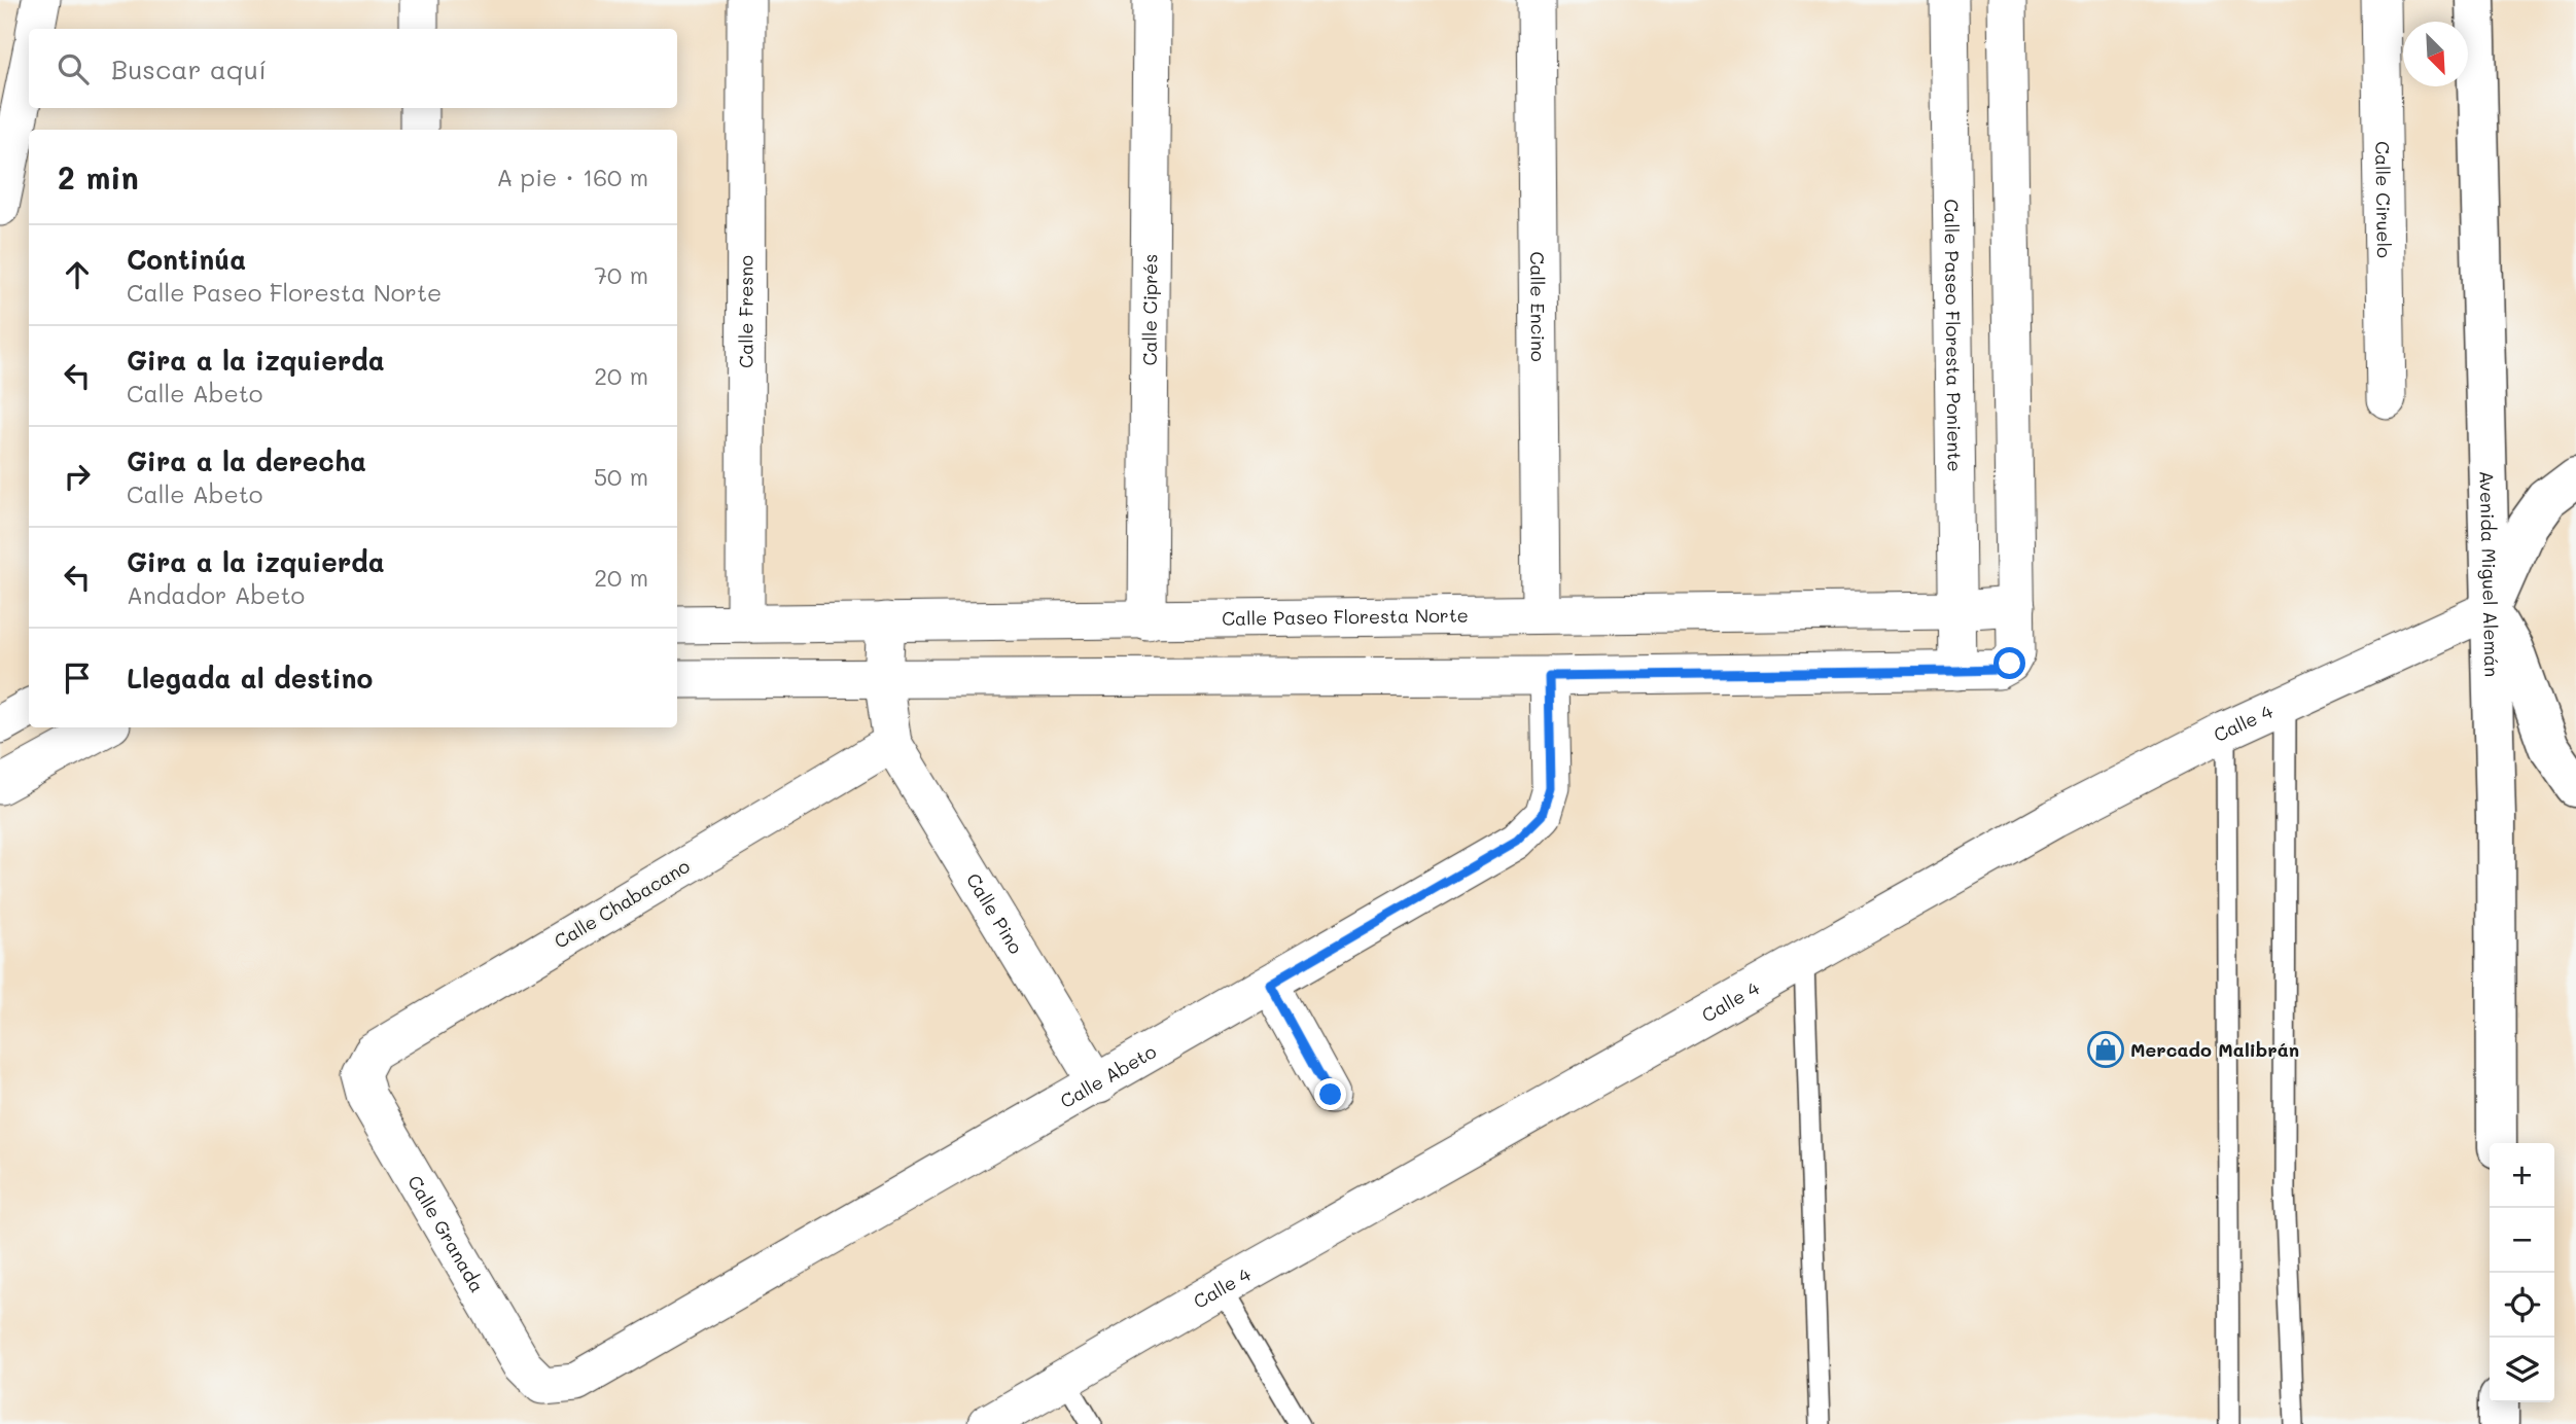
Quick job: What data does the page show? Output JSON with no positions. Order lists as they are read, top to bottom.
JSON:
{
  "streets": {
    "main road": ["Avenida Miguel Alemán"],
    "street": [
      "Calle Ciruelo",
      "Calle Encino",
      "Calle Ciprés",
      "Calle Fresno",
      "Calle Paseo Floresta Poniente",
      "Calle Paseo Floresta Norte",
      "Calle 4",
      "Calle Chabacano",
      "Calle Pino",
      "Calle Abeto",
      "Calle Granada"
    ]
  },
  "crossings": [
    ["Calle Encino", "Calle Paseo Floresta Norte"],
    ["Calle Ciprés", "Calle Paseo Floresta Norte"],
    ["Calle Fresno", "Calle Paseo Floresta Norte"],
    ["Calle Paseo Floresta Poniente", "Calle Paseo Floresta Norte"],
    ["Avenida Miguel Alemán", "Calle 4"],
    ["Calle Chabacano", "Calle Pino"],
    ["Calle Chabacano", "Calle Granada"],
    ["Calle Pino", "Calle Abeto"],
    ["Calle Abeto", "Calle Granada"]
  ],
  "places": {
    "shop": ["Mercado Malibrán"]
  },
  "north": "bottom right",
  "page": {
    "search": "Buscar aquí",
    "heading": ["2 min", "A pie · 160 m"],
    "list": [
      ["Continúa", "Calle Paseo Floresta Norte", "70 m"],
      ["Gira a la izquierda", "Calle Abeto", "20 m"],
      ["Gira a la derecha", "Calle Abeto", "50 m"],
      ["Gira a la izquierda", "Andador Abeto", "20 m"],
      "Llegada al destino"
    ],
    "map_buttons": ["+", "−"]
  }
}
